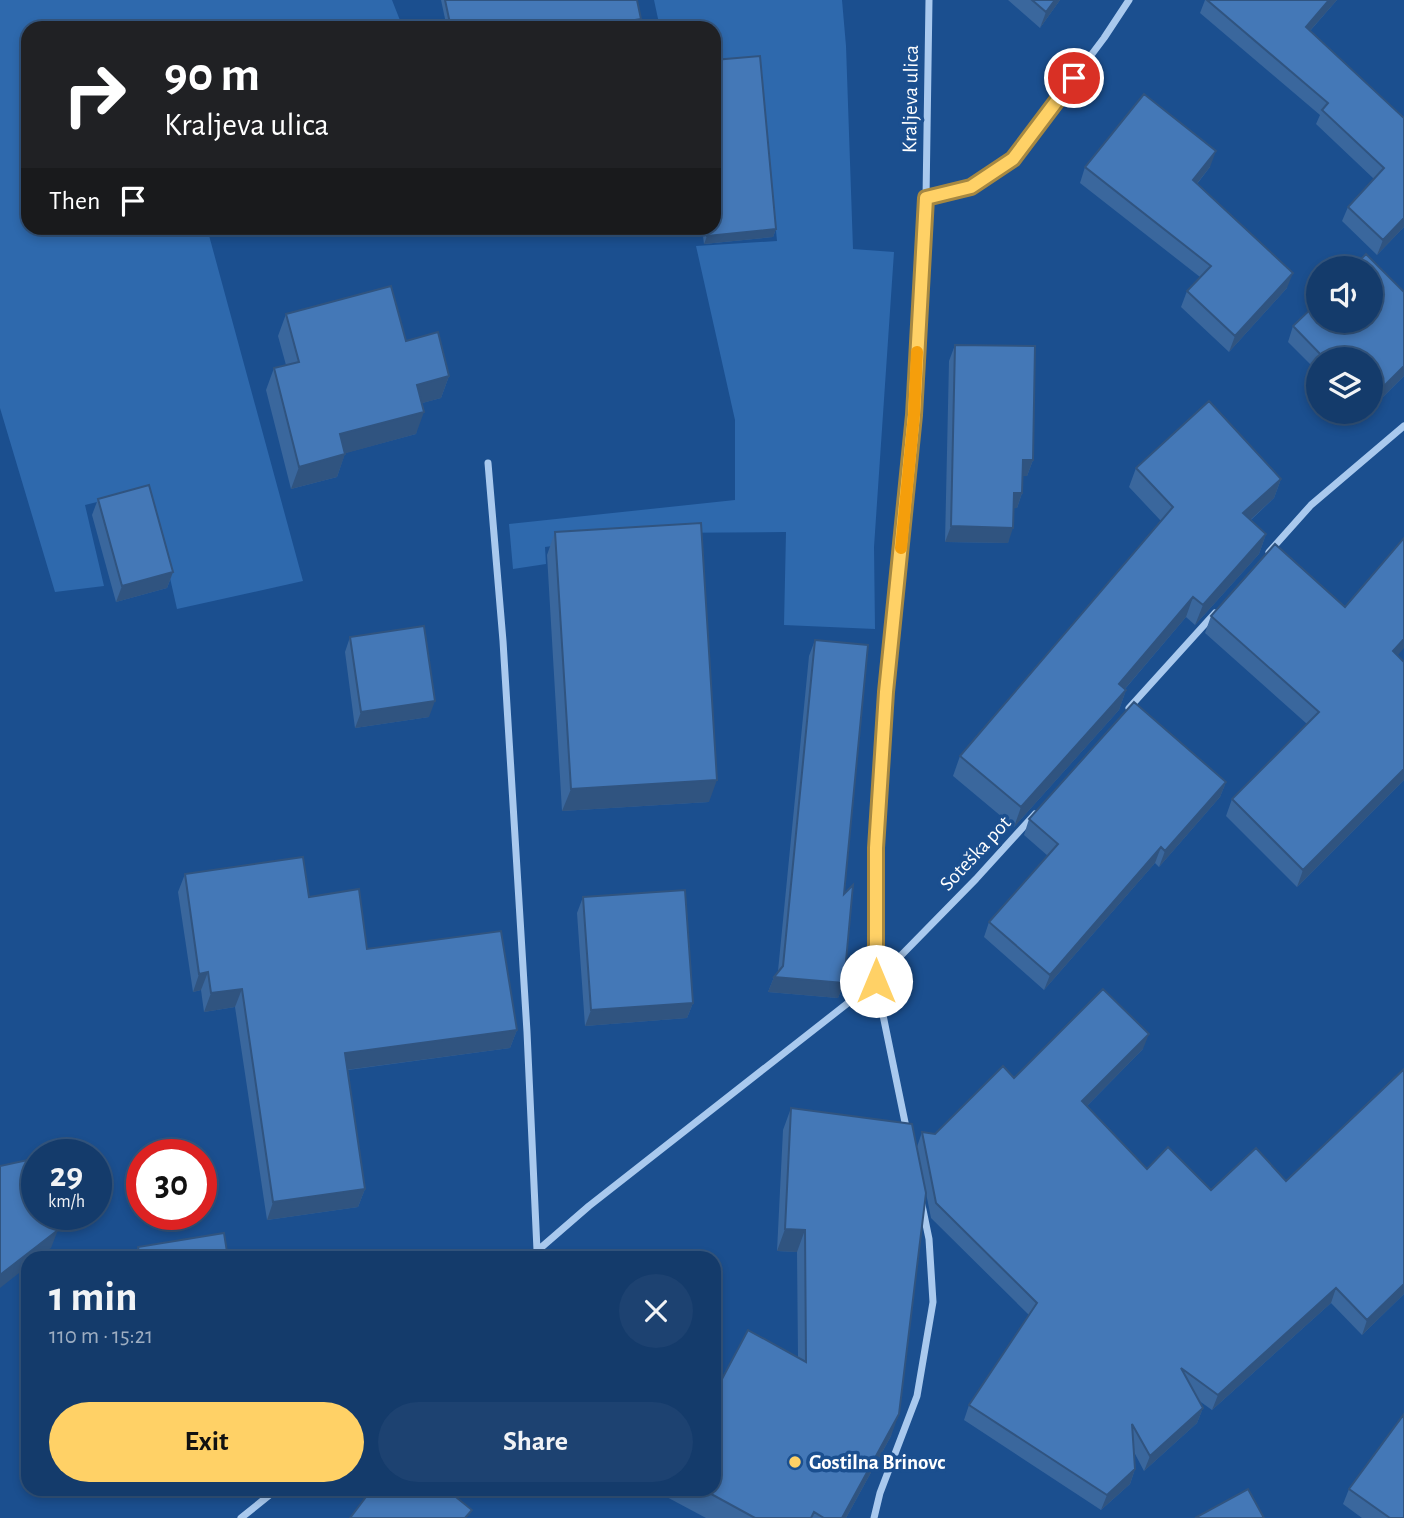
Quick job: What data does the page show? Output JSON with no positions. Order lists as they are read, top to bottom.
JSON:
{
  "streets": {
    "street": ["Kraljeva ulica", "Soteška pot"]
  },
  "crossings": [
    ["Kraljeva ulica", "Soteška pot"]
  ],
  "places": ["Gostilna Brinovc"],
  "page": {
    "turn": ["90 m", "Kraljeva ulica"],
    "then": "Then",
    "speed": "29 km/h",
    "limit": "30",
    "heading": ["1 min", "110 m · 15:21"],
    "buttons": ["Exit", "Share"]
  }
}
